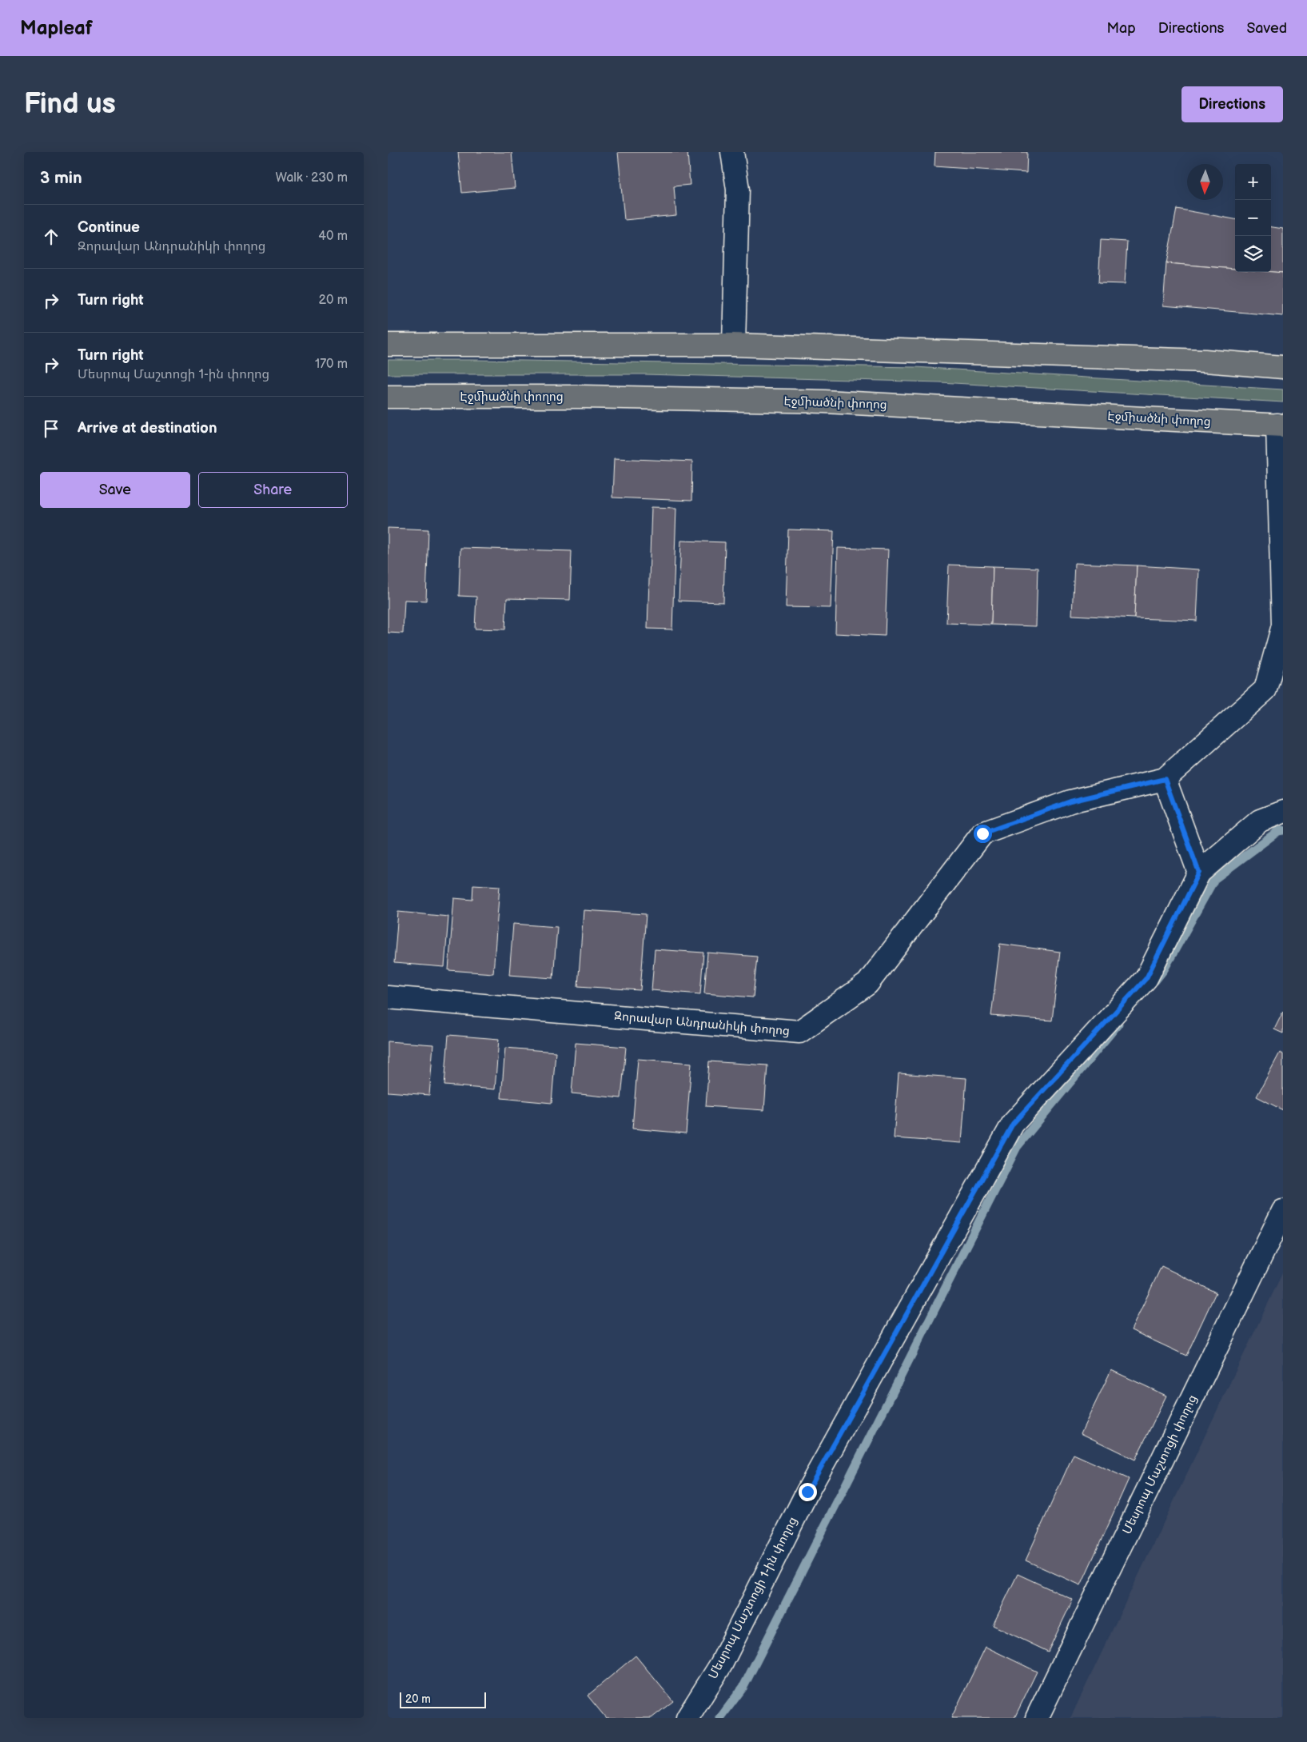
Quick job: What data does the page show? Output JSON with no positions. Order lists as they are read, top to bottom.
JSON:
{
  "streets": {
    "highway": ["Էջմիածնի փողոց"],
    "street": ["Զորավար Անդրանիկի փողոց", "Մեսրոպ Մաշտոցի փողոց", "Մեսրոպ Մաշտոցի 1-ին փողոց"]
  },
  "crossings": [
    ["Էջմիածնի փողոց", "Զորավար Անդրանիկի փողոց"]
  ],
  "scale_bar": "20 m",
  "north": "bottom",
  "page": {
    "header": "Mapleaf",
    "nav": ["Map", "Directions", "Saved"],
    "buttons": [
      "Directions",
      ["Save", "Share"]
    ],
    "title": "Find us",
    "heading": ["3 min", "Walk · 230 m"],
    "map_buttons": ["+", "−"],
    "list": [
      ["Continue", "Զորավար Անդրանիկի փողոց", "40 m"],
      ["Turn right", "20 m"],
      ["Turn right", "Մեսրոպ Մաշտոցի 1-ին փողոց", "170 m"],
      "Arrive at destination"
    ],
    "scale": "20 m"
  }
}
